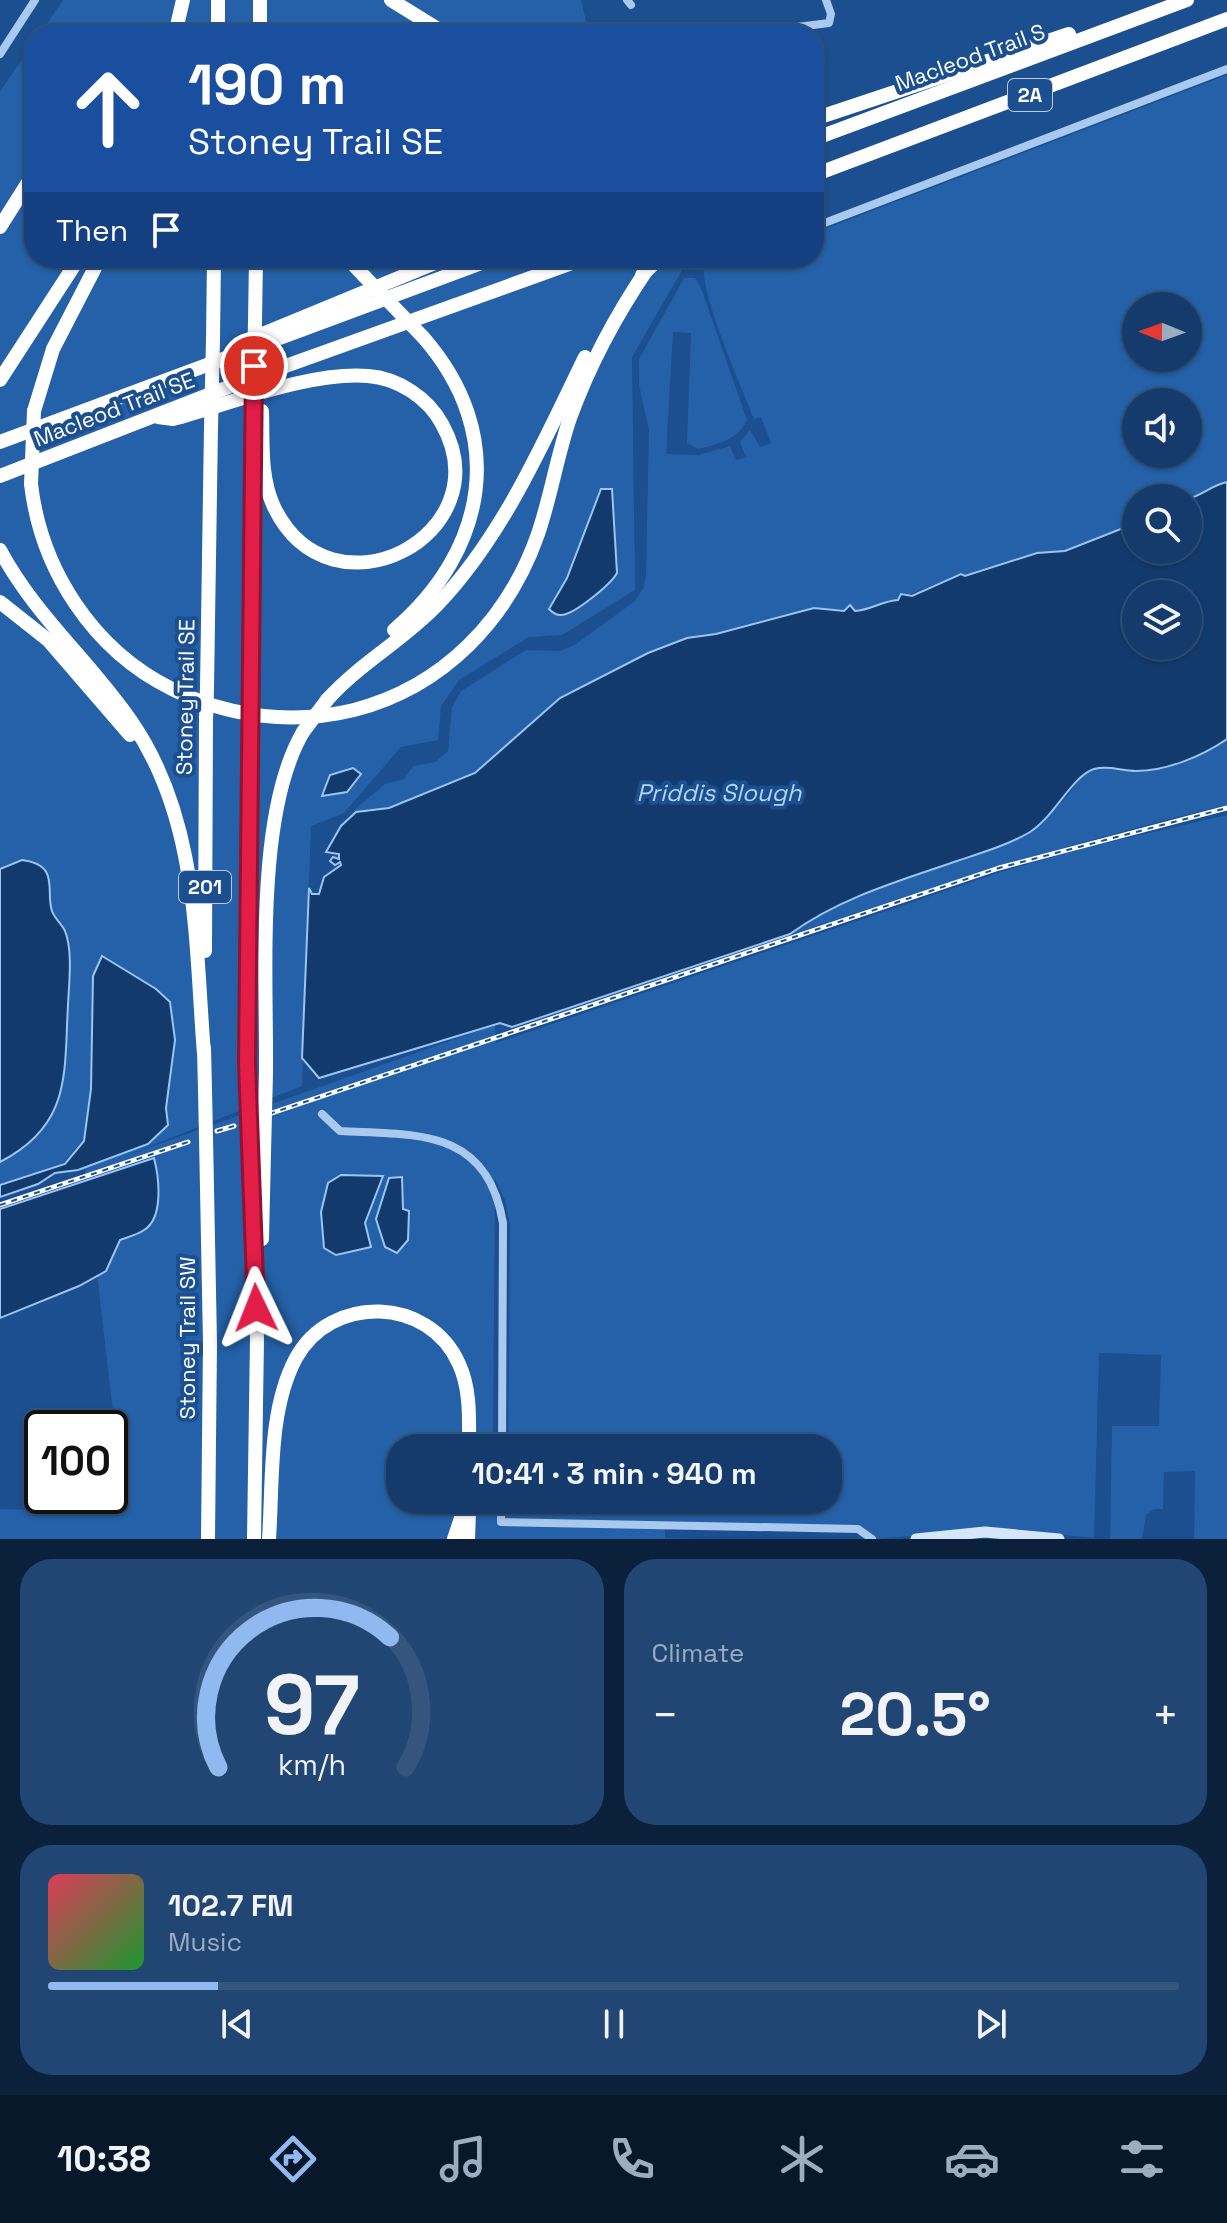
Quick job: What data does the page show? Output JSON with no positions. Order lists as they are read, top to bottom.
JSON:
{
  "streets": {
    "highway": [
      "Macleod Trail S",
      "2A",
      "Macleod Trail SE",
      "Stoney Trail SE",
      "201",
      "Stoney Trail SW"
    ]
  },
  "crossings": [
    ["Stoney Trail SE", "Stoney Trail SW"]
  ],
  "water": ["Priddis Slough"],
  "north": "left",
  "page": {
    "turn": ["190 m", "Stoney Trail SE"],
    "then": "Then",
    "limit": "100",
    "trip": "10:41 · 3 min · 940 m",
    "tile": "Climate",
    "heat": ["−", "20.5°", "+"],
    "song": ["102.7 FM", "Music"],
    "tabs": "10:38",
    "gauge": ["97", "km/h"]
  }
}
